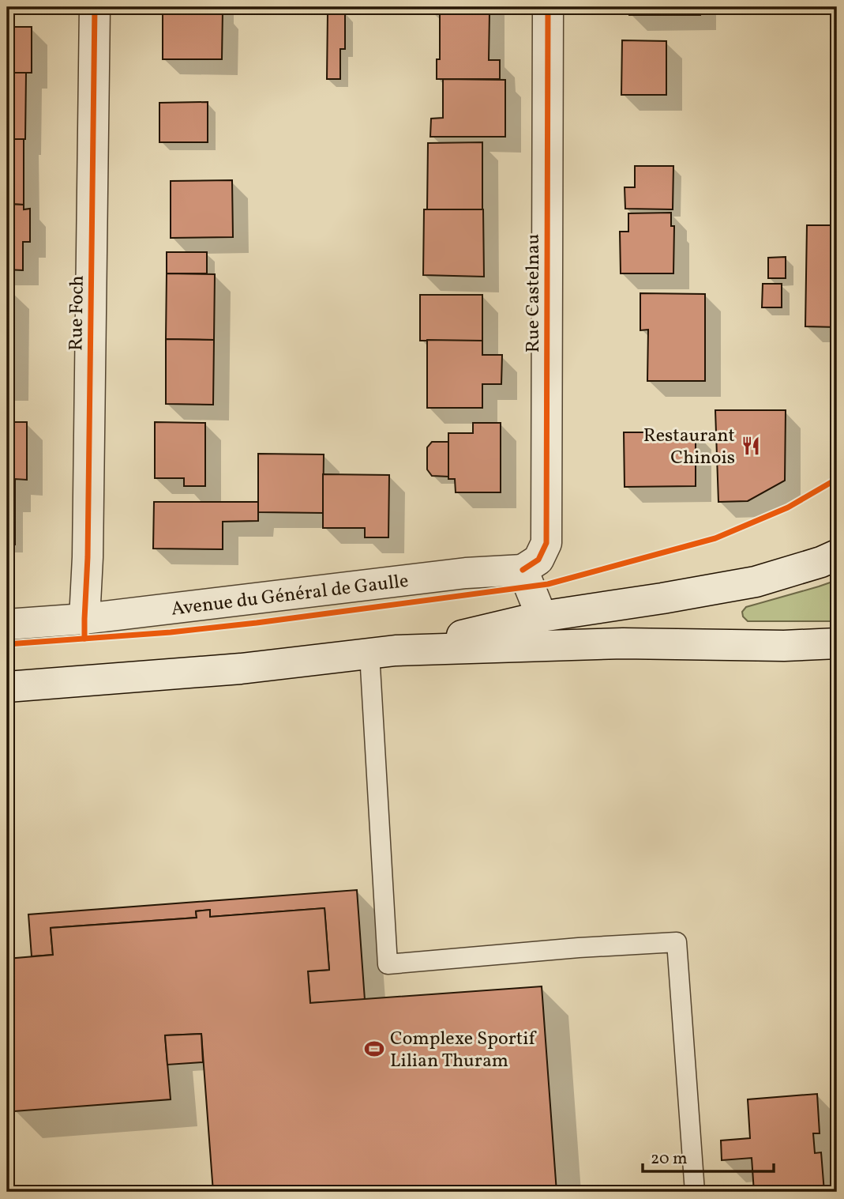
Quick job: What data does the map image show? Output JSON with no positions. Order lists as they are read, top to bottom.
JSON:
{
  "streets": {
    "street": ["Rue Castelnau", "Rue Foch", "Avenue du Général de Gaulle"]
  },
  "crossings": [
    ["Rue Castelnau", "Avenue du Général de Gaulle"],
    ["Rue Foch", "Avenue du Général de Gaulle"]
  ],
  "places": {
    "restaurant": ["Restaurant Chinois"],
    "sports": ["Complexe Sportif Lilian Thuram"]
  },
  "scale_bar": "20 m"
}
